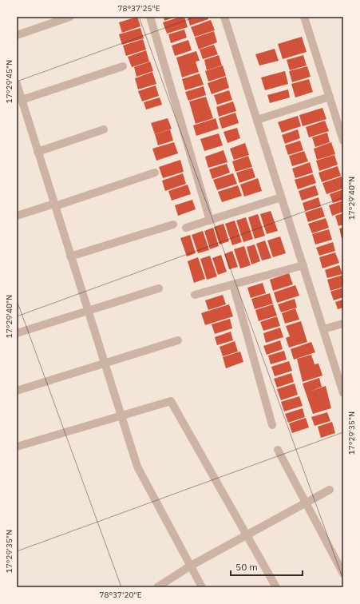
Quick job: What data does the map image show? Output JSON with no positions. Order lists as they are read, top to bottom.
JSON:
{
  "scale_bar": "50 m",
  "coordinates": [
    "78°37'25\"E",
    "17°29'45\"N",
    "17°29'40\"N",
    "17°29'35\"N",
    "78°37'20\"E"
  ]
}
